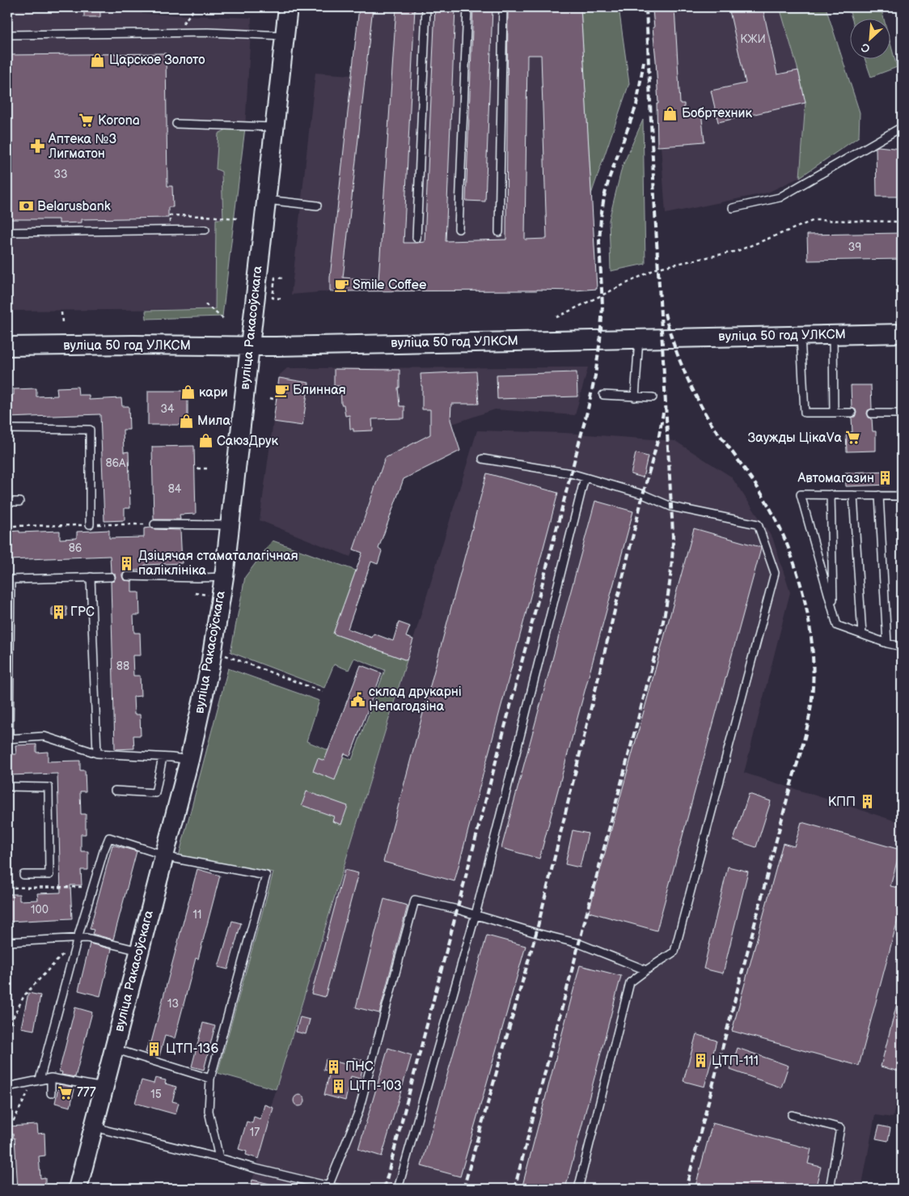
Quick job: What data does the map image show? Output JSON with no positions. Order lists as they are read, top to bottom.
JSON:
{
  "streets": {
    "main road": ["вуліца Ракасоўскага", "вуліца 50 год УЛКСМ"]
  },
  "crossings": [
    ["вуліца Ракасоўскага", "вуліца 50 год УЛКСМ"]
  ],
  "places": {
    "shop": [
      "Царское Золото",
      "Бобртехник",
      "кари",
      "Мила",
      "СаюзДрук"
    ],
    "supermarket": ["Korona", "Заужды ЦікаVа", "777"],
    "pharmacy": ["Аптека №3 Лигматон"],
    "bank": ["Belarusbank"],
    "cafe": ["Smile Coffee", "Блинная"],
    "building": [
      "Автомагазин",
      "Дзіцячая стаматалагічная паліклініка",
      "ГРС",
      "КПП",
      "ЦТП-136",
      "ЦТП-111",
      "ПНС",
      "ЦТП-103"
    ],
    "public building": ["склад друкарні Непагодзіна"]
  },
  "house_numbers": [
    "КЖИ",
    "33",
    "39",
    "34",
    "86А",
    "84",
    "86",
    "88",
    "100",
    "11",
    "13",
    "15",
    "17"
  ],
  "north": "bottom left"
}
